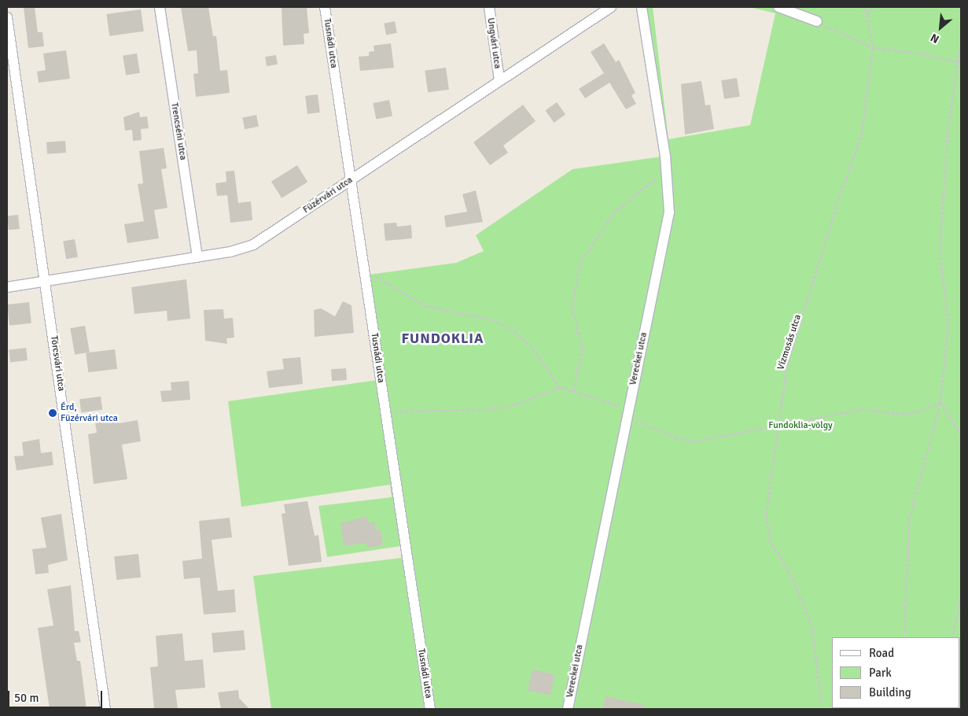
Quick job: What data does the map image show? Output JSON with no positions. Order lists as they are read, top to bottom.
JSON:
{
  "streets": {
    "street": [
      "Tusnádi utca",
      "Ungvári utca",
      "Trencséni utca",
      "Füzérvári utca",
      "Vereckei utca",
      "Törcsvári utca"
    ],
    "path": ["Vízmosás utca"]
  },
  "crossings": [
    ["Tusnádi utca", "Füzérvári utca"],
    ["Ungvári utca", "Füzérvári utca"],
    ["Trencséni utca", "Füzérvári utca"],
    ["Füzérvári utca", "Törcsvári utca"]
  ],
  "districts": ["FUNDOKLIA"],
  "parks": ["Fundoklia-völgy"],
  "places": ["Érd, Füzérvári utca"],
  "legend": ["Road", "Park", "Building"],
  "scale_bar": "50 m",
  "north": "bottom left"
}
